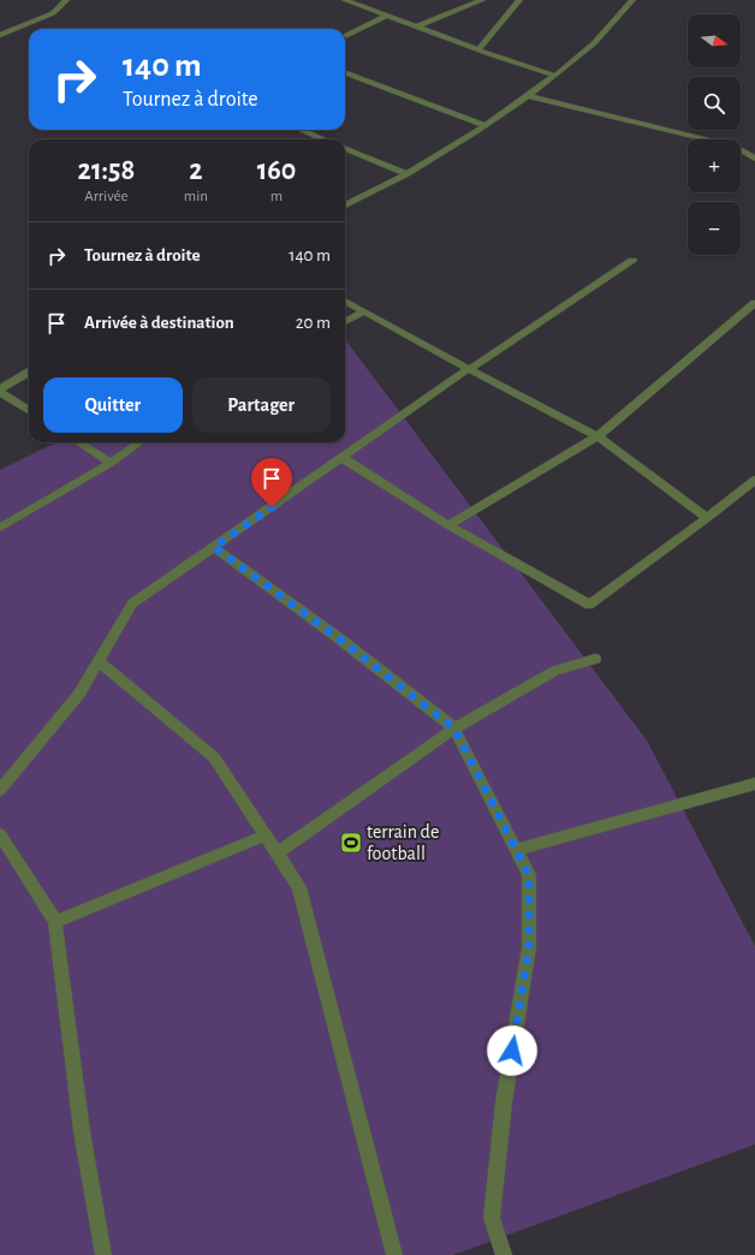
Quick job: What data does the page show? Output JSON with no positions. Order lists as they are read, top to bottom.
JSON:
{
  "places": {
    "sports": ["terrain de football"]
  },
  "north": "right",
  "page": {
    "map_buttons": ["+", "−"],
    "turn": ["140 m", "Tournez à droite"],
    "eta": [
      "21:58",
      "Arrivée",
      "2",
      "min",
      "160",
      "m"
    ],
    "list": [
      {
        "name": "Tournez à droite",
        "value": "140 m"
      },
      {
        "name": "Arrivée à destination",
        "value": "20 m"
      }
    ],
    "buttons": ["Quitter", "Partager"]
  }
}
